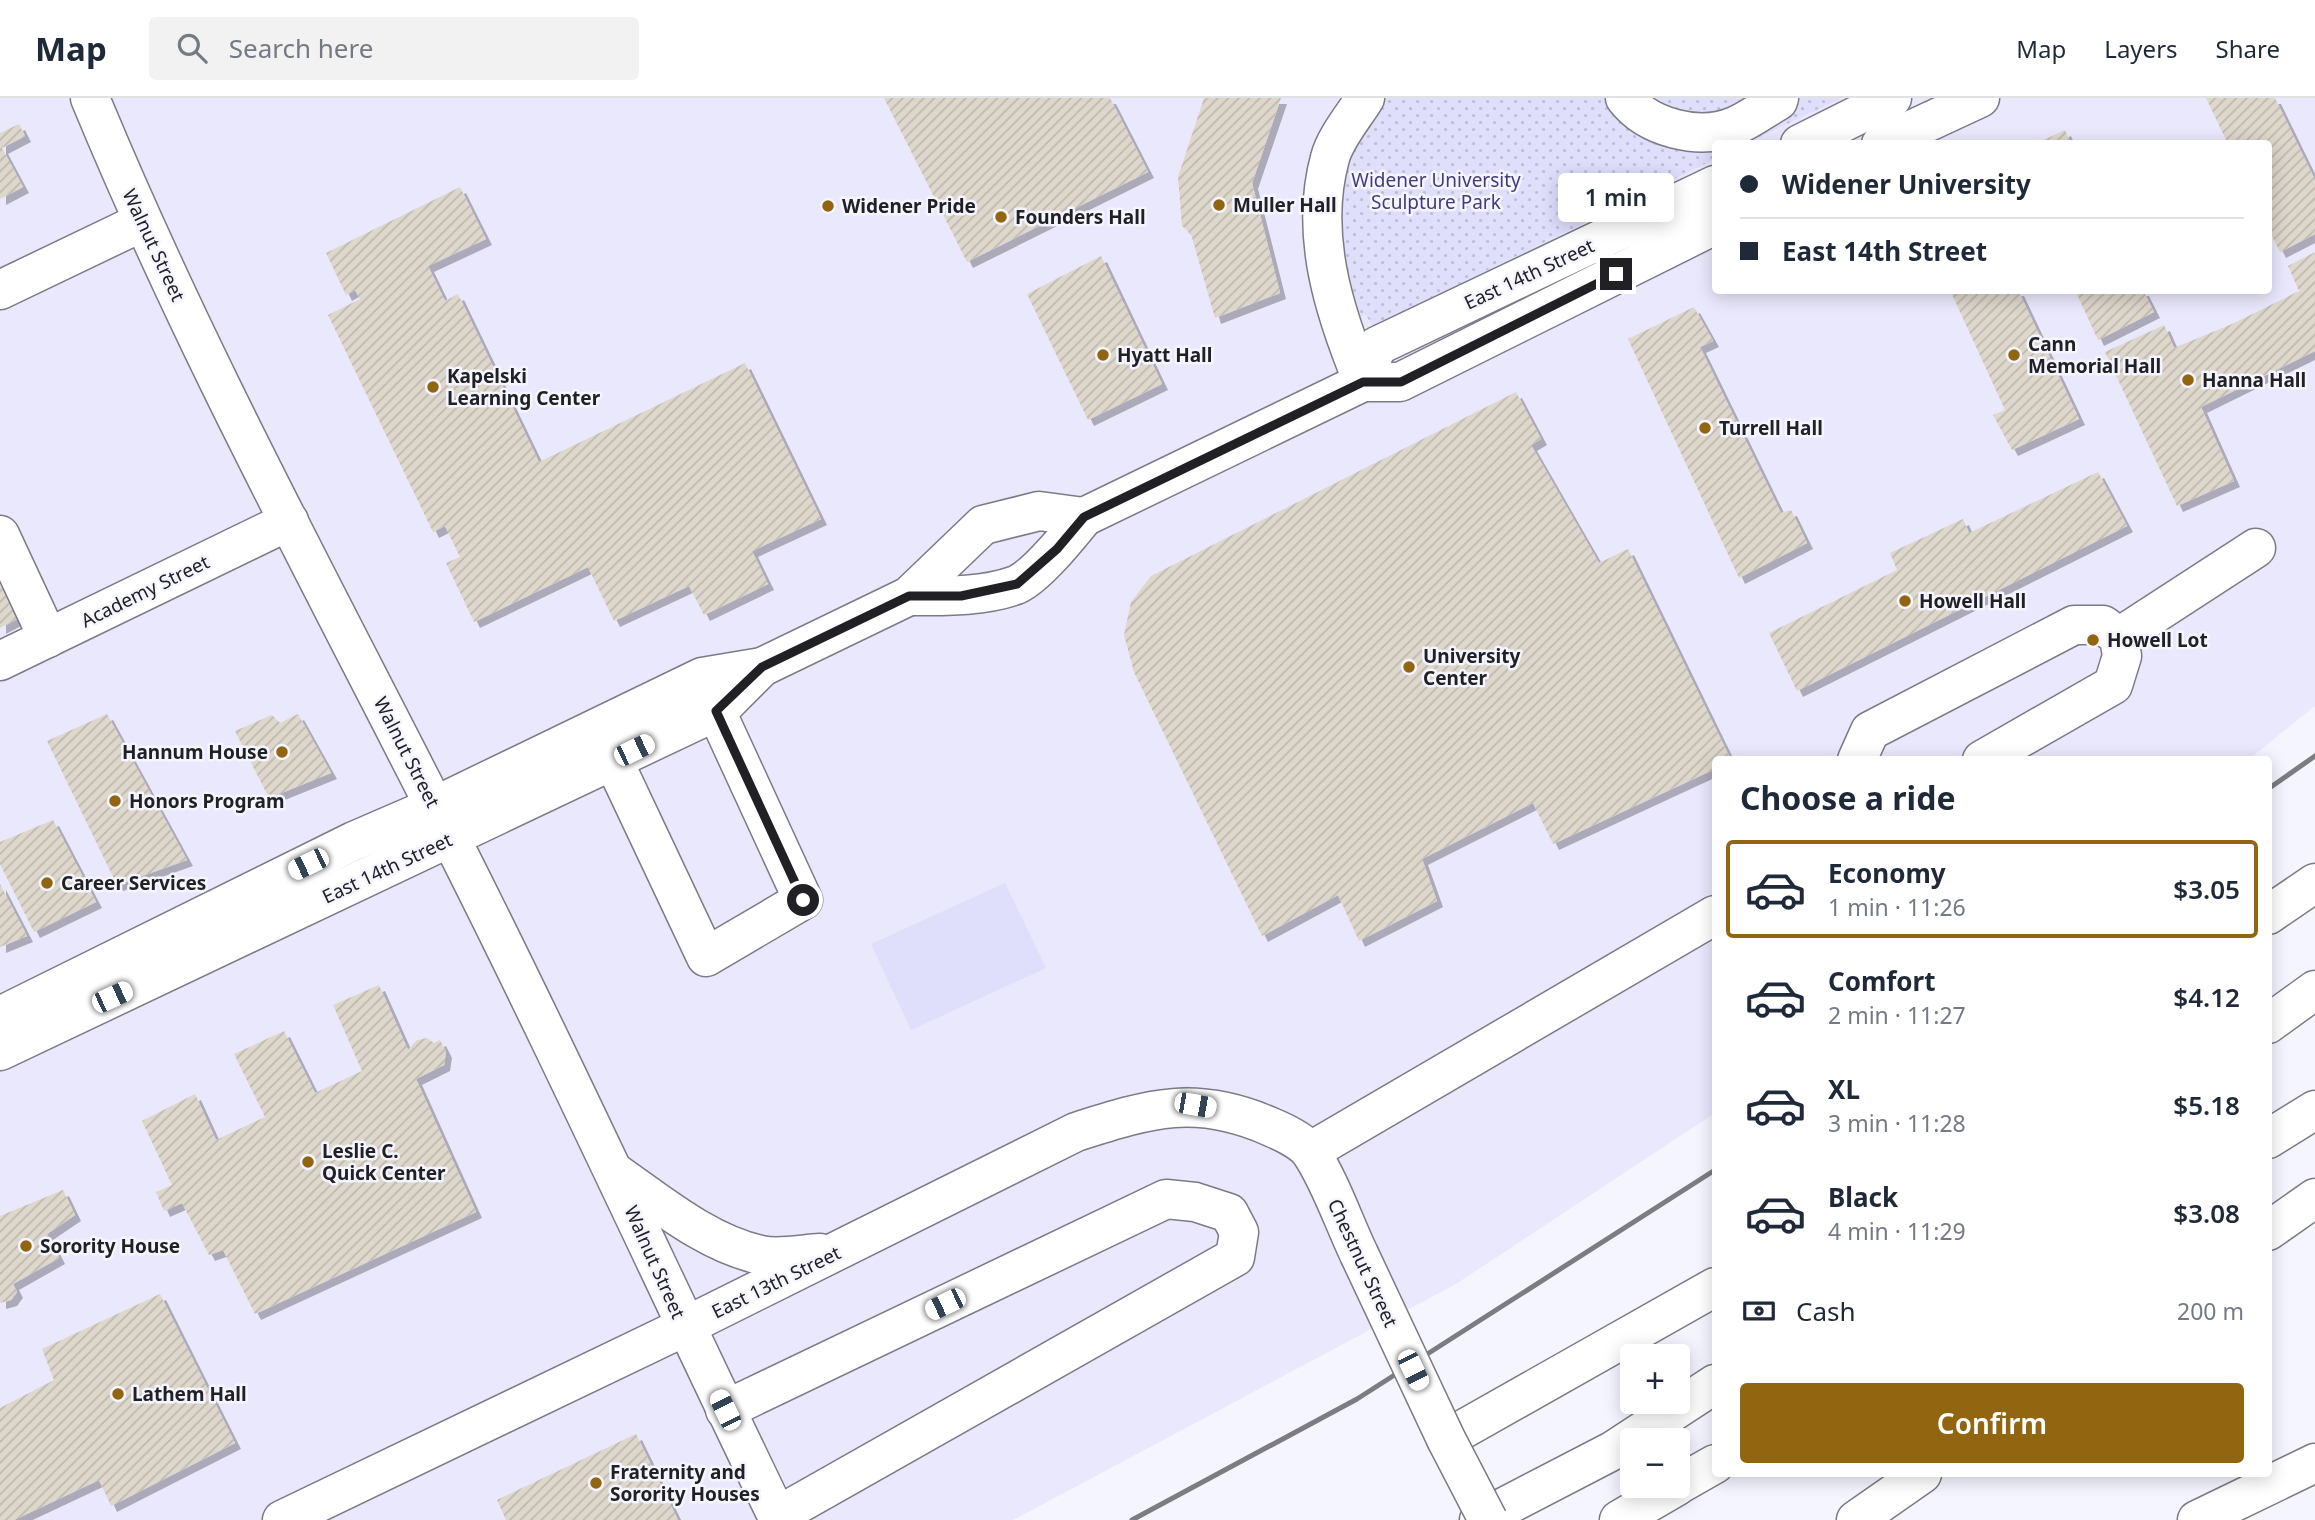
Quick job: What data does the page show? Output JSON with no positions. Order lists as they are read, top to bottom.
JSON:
{
  "streets": {
    "main road": [
      "Walnut Street",
      "East 14th Street",
      "Academy Street",
      "Chestnut Street",
      "East 13th Street"
    ]
  },
  "crossings": [
    ["Walnut Street", "East 14th Street"],
    ["Walnut Street", "Academy Street"],
    ["Walnut Street", "East 13th Street"],
    ["Chestnut Street", "East 13th Street"]
  ],
  "parks": ["Widener University Sculpture Park"],
  "places": [
    "Muller Hall",
    "Widener Pride",
    "Founders Hall",
    "Hyatt Hall",
    "Cann Memorial Hall",
    "Hanna Hall",
    "Kapelski Learning Center",
    "Turrell Hall",
    "Howell Hall",
    "Howell Lot",
    "University Center",
    "Hannum House",
    "Honors Program",
    "Career Services",
    "Leslie C. Quick Center",
    "Sorority House",
    "Lathem Hall",
    "Fraternity and Sorority Houses"
  ],
  "page": {
    "header": "Map",
    "search": "Search here",
    "nav": ["Map", "Layers", "Share"],
    "banner": ["Widener University", "East 14th Street"],
    "bubble": "1 min",
    "heading": "Choose a ride",
    "list": [
      {
        "name": "Economy",
        "note": "1 min · 11:26",
        "value": "$3.05"
      },
      {
        "name": "Comfort",
        "note": "2 min · 11:27",
        "value": "$4.12"
      },
      {
        "name": "XL",
        "note": "3 min · 11:28",
        "value": "$5.18"
      },
      {
        "name": "Black",
        "note": "4 min · 11:29",
        "value": "$3.08"
      }
    ],
    "pay": ["Cash", "200 m"],
    "map_buttons": ["+", "−"],
    "buttons": "Confirm"
  }
}
